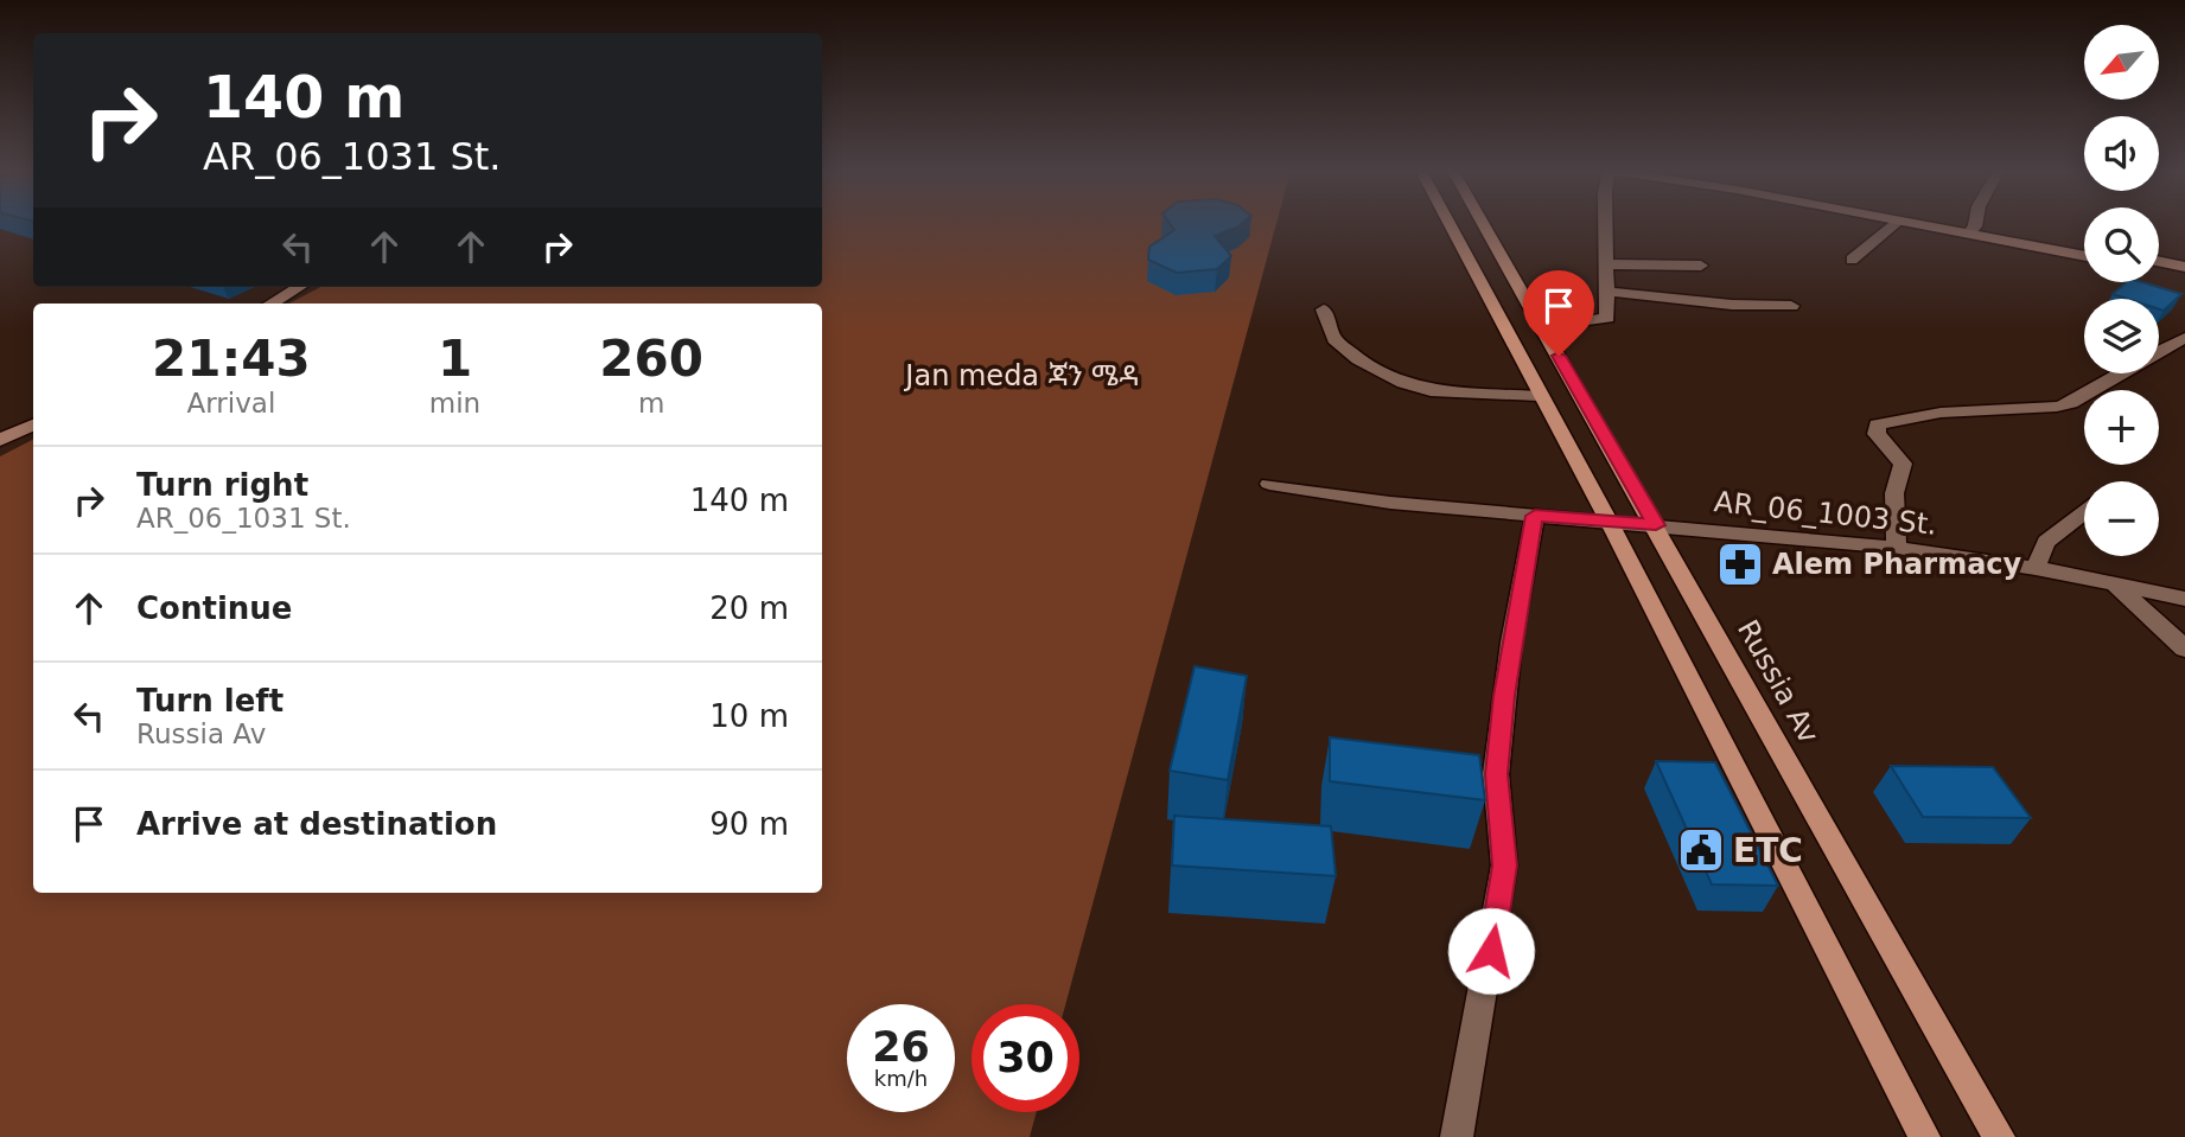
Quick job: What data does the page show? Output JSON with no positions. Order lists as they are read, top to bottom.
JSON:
{
  "streets": {
    "main road": ["Russia Av"],
    "street": ["AR_06_1003 St."]
  },
  "crossings": [
    ["AR_06_1003 St.", "Russia Av"]
  ],
  "parks": ["Jan meda ጃን ሜዳ"],
  "places": {
    "pharmacy": ["Alem Pharmacy"],
    "public building": ["ETC"]
  },
  "north": "bottom left",
  "page": {
    "map_buttons": ["+", "−"],
    "turn": ["140 m", "AR_06_1031 St."],
    "eta": [
      "21:43",
      "Arrival",
      "1",
      "min",
      "260",
      "m"
    ],
    "list": [
      {
        "name": "Turn right",
        "note": "AR_06_1031 St.",
        "value": "140 m"
      },
      {
        "name": "Continue",
        "value": "20 m"
      },
      {
        "name": "Turn left",
        "note": "Russia Av",
        "value": "10 m"
      },
      {
        "name": "Arrive at destination",
        "value": "90 m"
      }
    ],
    "speed": "26 km/h",
    "limit": "30"
  }
}
